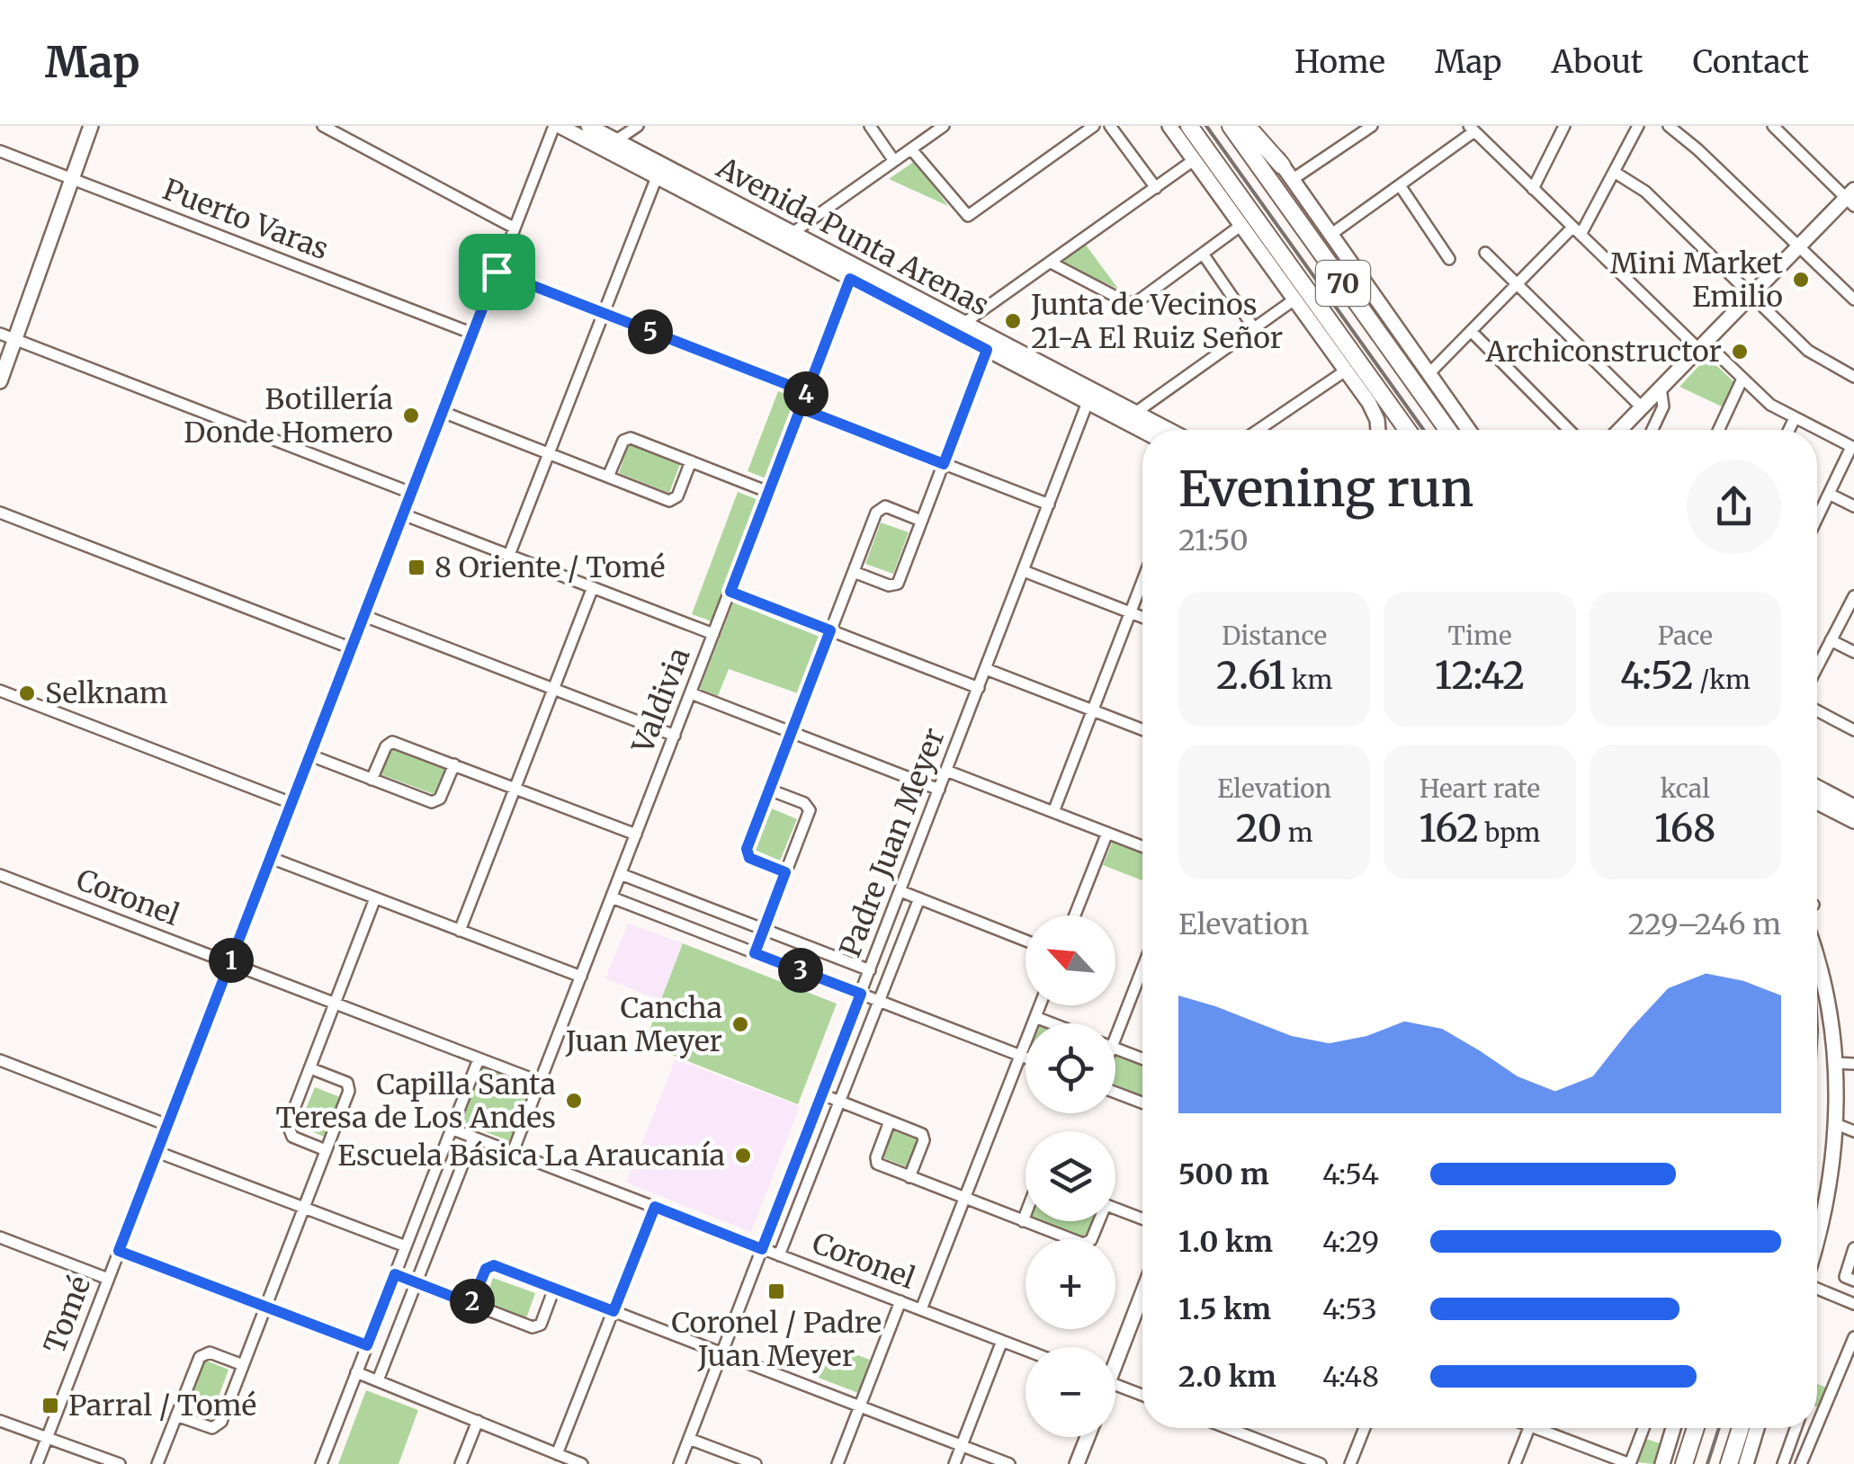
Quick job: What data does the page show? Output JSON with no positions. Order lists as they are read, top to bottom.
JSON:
{
  "streets": {
    "highway": ["70"],
    "main road": ["Avenida Punta Arenas"],
    "street": [
      "Puerto Varas",
      "Valdivia",
      "Padre Juan Meyer",
      "Coronel",
      "Tomé"
    ]
  },
  "crossings": [
    ["Puerto Varas", "Tomé"],
    ["Avenida Punta Arenas", "Valdivia"],
    ["Avenida Punta Arenas", "Padre Juan Meyer"],
    ["Avenida Punta Arenas", "Tomé"],
    ["Valdivia", "Coronel"],
    ["Padre Juan Meyer", "Coronel"],
    ["Coronel", "Tomé"]
  ],
  "places": {
    "other": [
      "Mini Market Emilio",
      "Junta de Vecinos 21-A El Ruiz Señor",
      "Archiconstructor",
      "Botillería Donde Homero",
      "Selknam",
      "Cancha Juan Meyer",
      "Capilla Santa Teresa de Los Andes",
      "Escuela Básica La Araucanía"
    ],
    "transit": ["8 Oriente / Tomé", "Coronel / Padre Juan Meyer", "Parral / Tomé"]
  },
  "north": "top left",
  "page": {
    "header": "Map",
    "nav": [
      "Home",
      "Map",
      "About",
      "Contact"
    ],
    "pins": [
      "5",
      "4",
      "1",
      "3",
      "2"
    ],
    "heading": ["Evening run", "21:50"],
    "stats": [
      ["Distance", "2.61 km"],
      ["Time", "12:42"],
      ["Pace", "4:52 /km"],
      ["Elevation", "20 m"],
      ["Heart rate", "162 bpm"],
      ["kcal", "168"]
    ],
    "chart": ["Elevation", "229–246 m"],
    "map_buttons": ["+", "−"],
    "list": [
      {
        "name": "500 m",
        "note": "4:54"
      },
      {
        "name": "1.0 km",
        "note": "4:29"
      },
      {
        "name": "1.5 km",
        "note": "4:53"
      },
      {
        "name": "2.0 km",
        "note": "4:48"
      }
    ]
  }
}
